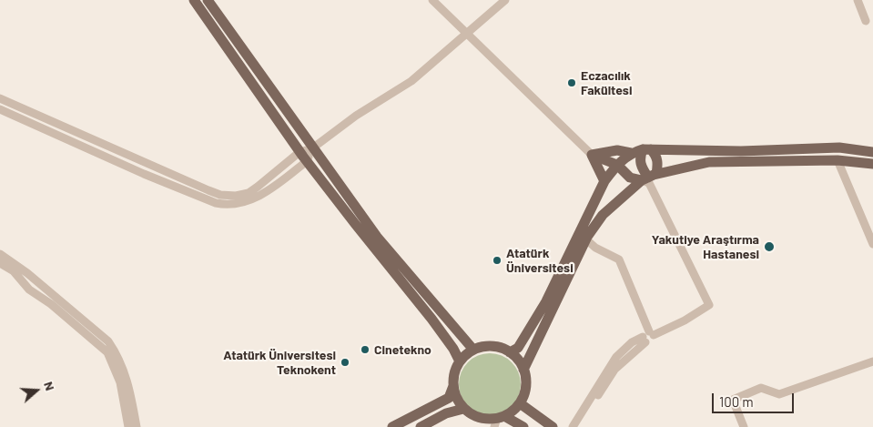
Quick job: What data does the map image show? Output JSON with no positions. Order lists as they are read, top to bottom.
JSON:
{
  "places": [
    "Eczacılık Fakültesi",
    "Yakutiye Araştırma Hastanesi",
    "Atatürk Üniversitesi",
    "Cinetekno",
    "Atatürk Üniversitesi Teknokent"
  ],
  "scale_bar": "100 m",
  "north": "right"
}
